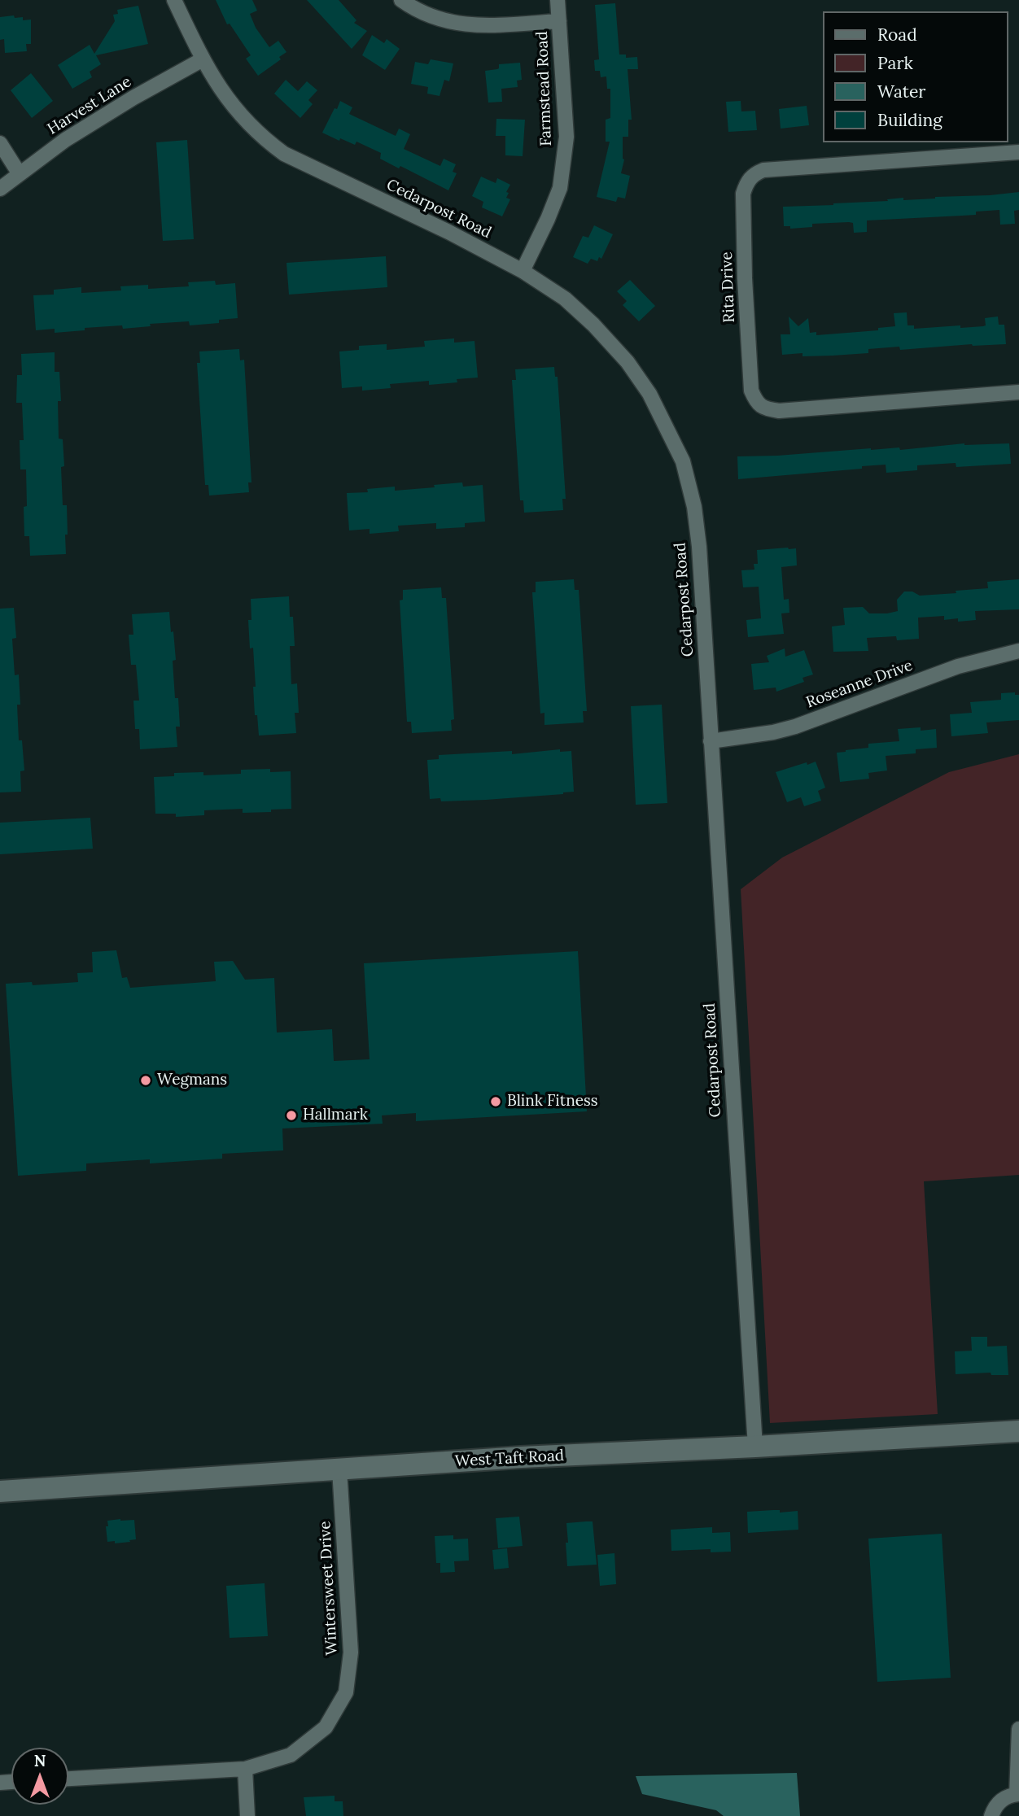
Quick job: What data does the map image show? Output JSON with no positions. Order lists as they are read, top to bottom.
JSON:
{
  "streets": {
    "main road": ["West Taft Road"],
    "street": [
      "Farmstead Road",
      "Harvest Lane",
      "Cedarpost Road",
      "Rita Drive",
      "Roseanne Drive",
      "Wintersweet Drive"
    ]
  },
  "crossings": [
    ["Farmstead Road", "Cedarpost Road"],
    ["Harvest Lane", "Cedarpost Road"],
    ["Cedarpost Road", "Roseanne Drive"],
    ["Cedarpost Road", "West Taft Road"],
    ["West Taft Road", "Wintersweet Drive"]
  ],
  "places": ["Wegmans", "Blink Fitness", "Hallmark"],
  "legend": [
    "Road",
    "Park",
    "Water",
    "Building"
  ],
  "north": "top"
}
